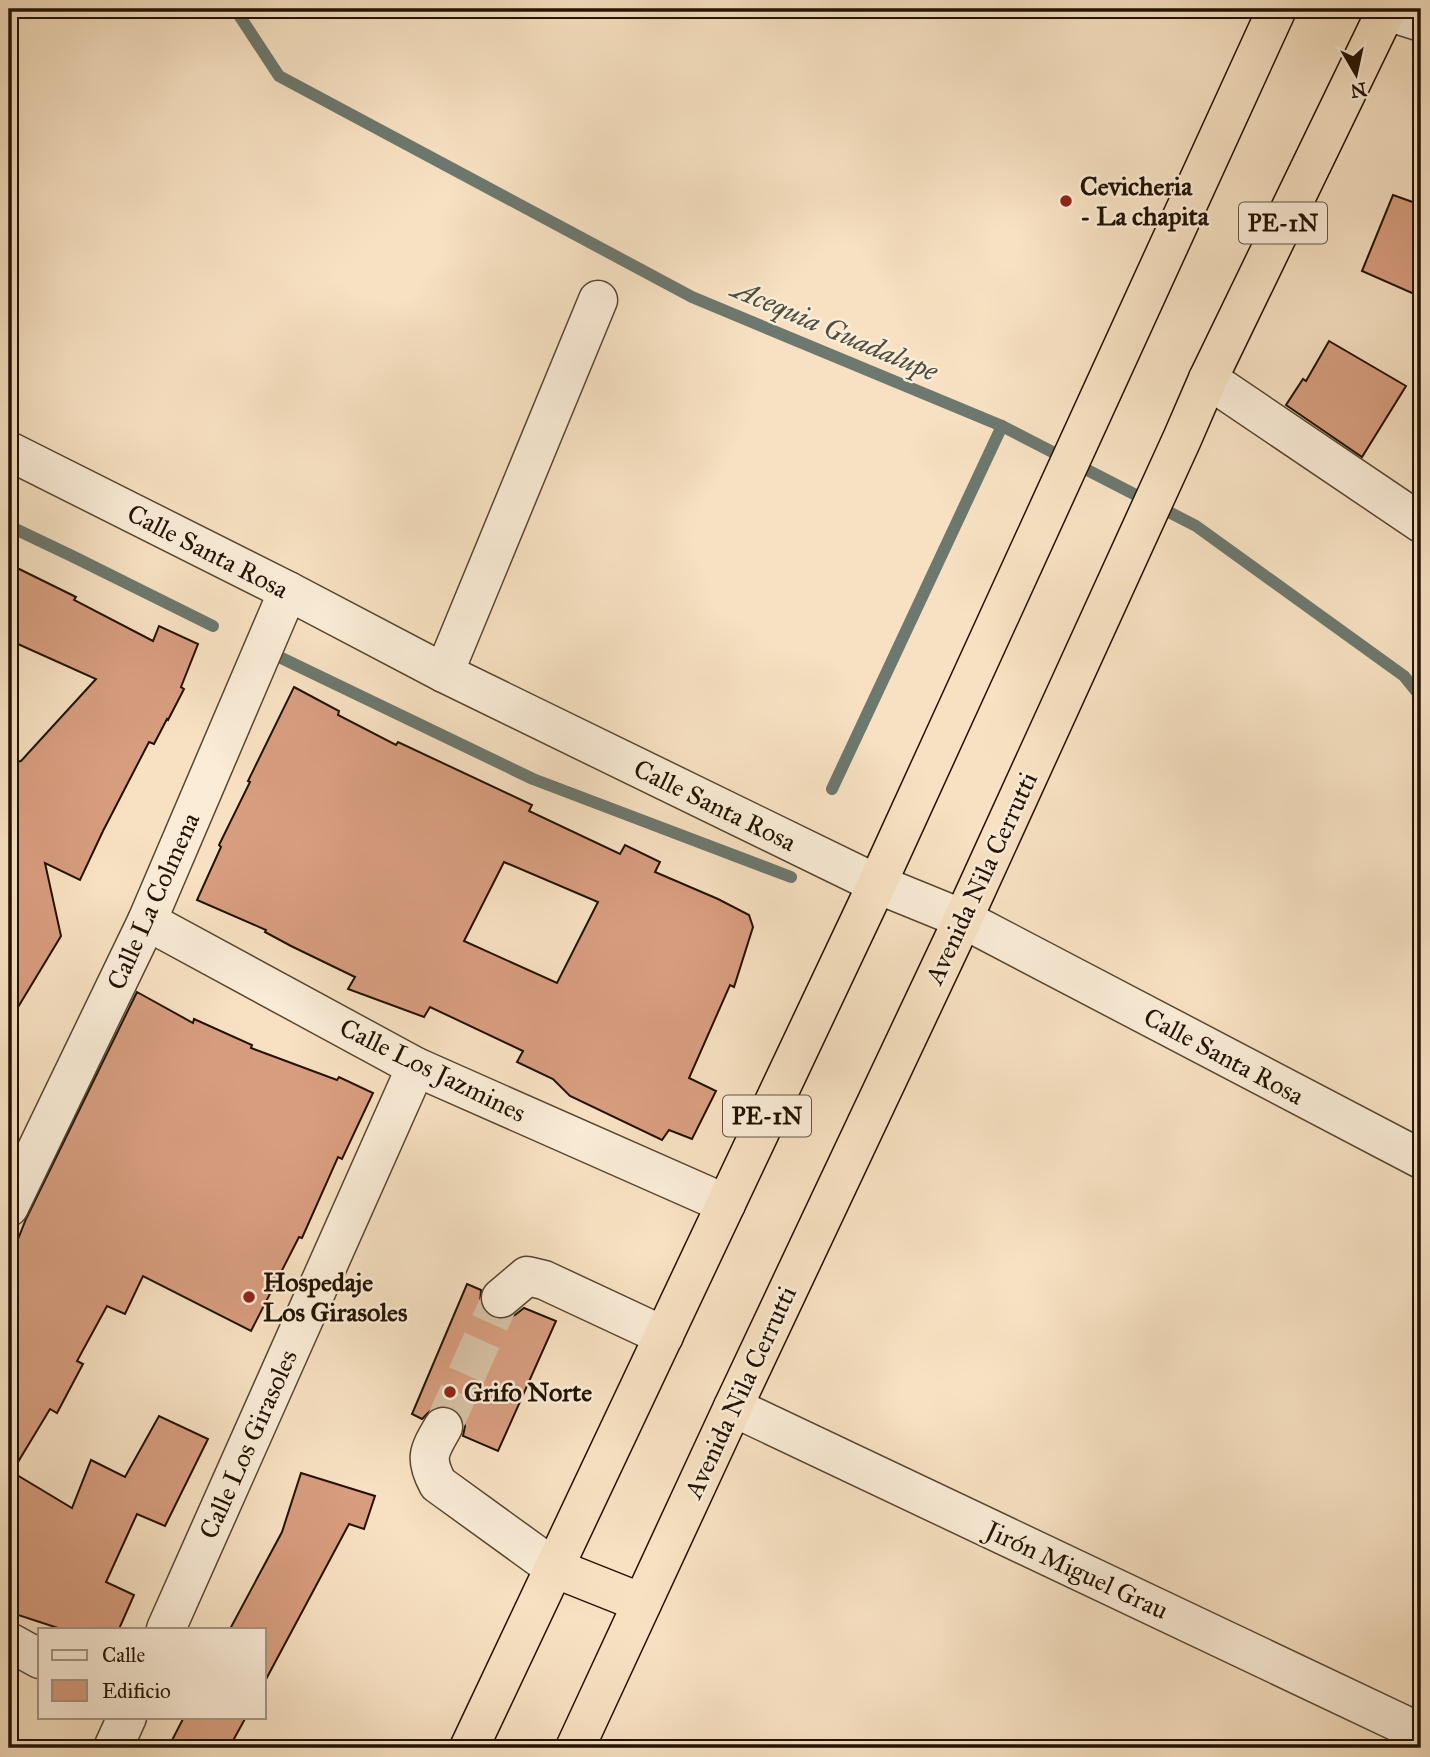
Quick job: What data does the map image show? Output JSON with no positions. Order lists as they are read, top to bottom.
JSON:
{
  "streets": {
    "highway": ["PE-1N", "Avenida Nila Cerrutti"],
    "street": [
      "Calle Santa Rosa",
      "Calle La Colmena",
      "Calle Los Jazmines",
      "Calle Los Girasoles",
      "Jirón Miguel Grau"
    ]
  },
  "crossings": [
    ["PE-1N", "Calle Santa Rosa"],
    ["PE-1N", "Calle Los Jazmines"],
    ["Calle Santa Rosa", "Avenida Nila Cerrutti"],
    ["Calle Santa Rosa", "Calle La Colmena"],
    ["Avenida Nila Cerrutti", "Jirón Miguel Grau"],
    ["Calle La Colmena", "Calle Los Jazmines"],
    ["Calle Los Jazmines", "Calle Los Girasoles"]
  ],
  "water": ["Acequia Guadalupe"],
  "places": ["Cevicheria - La chapita", "Hospedaje Los Girasoles", "Grifo Norte"],
  "legend": ["Calle", "Edificio"],
  "north": "bottom"
}
